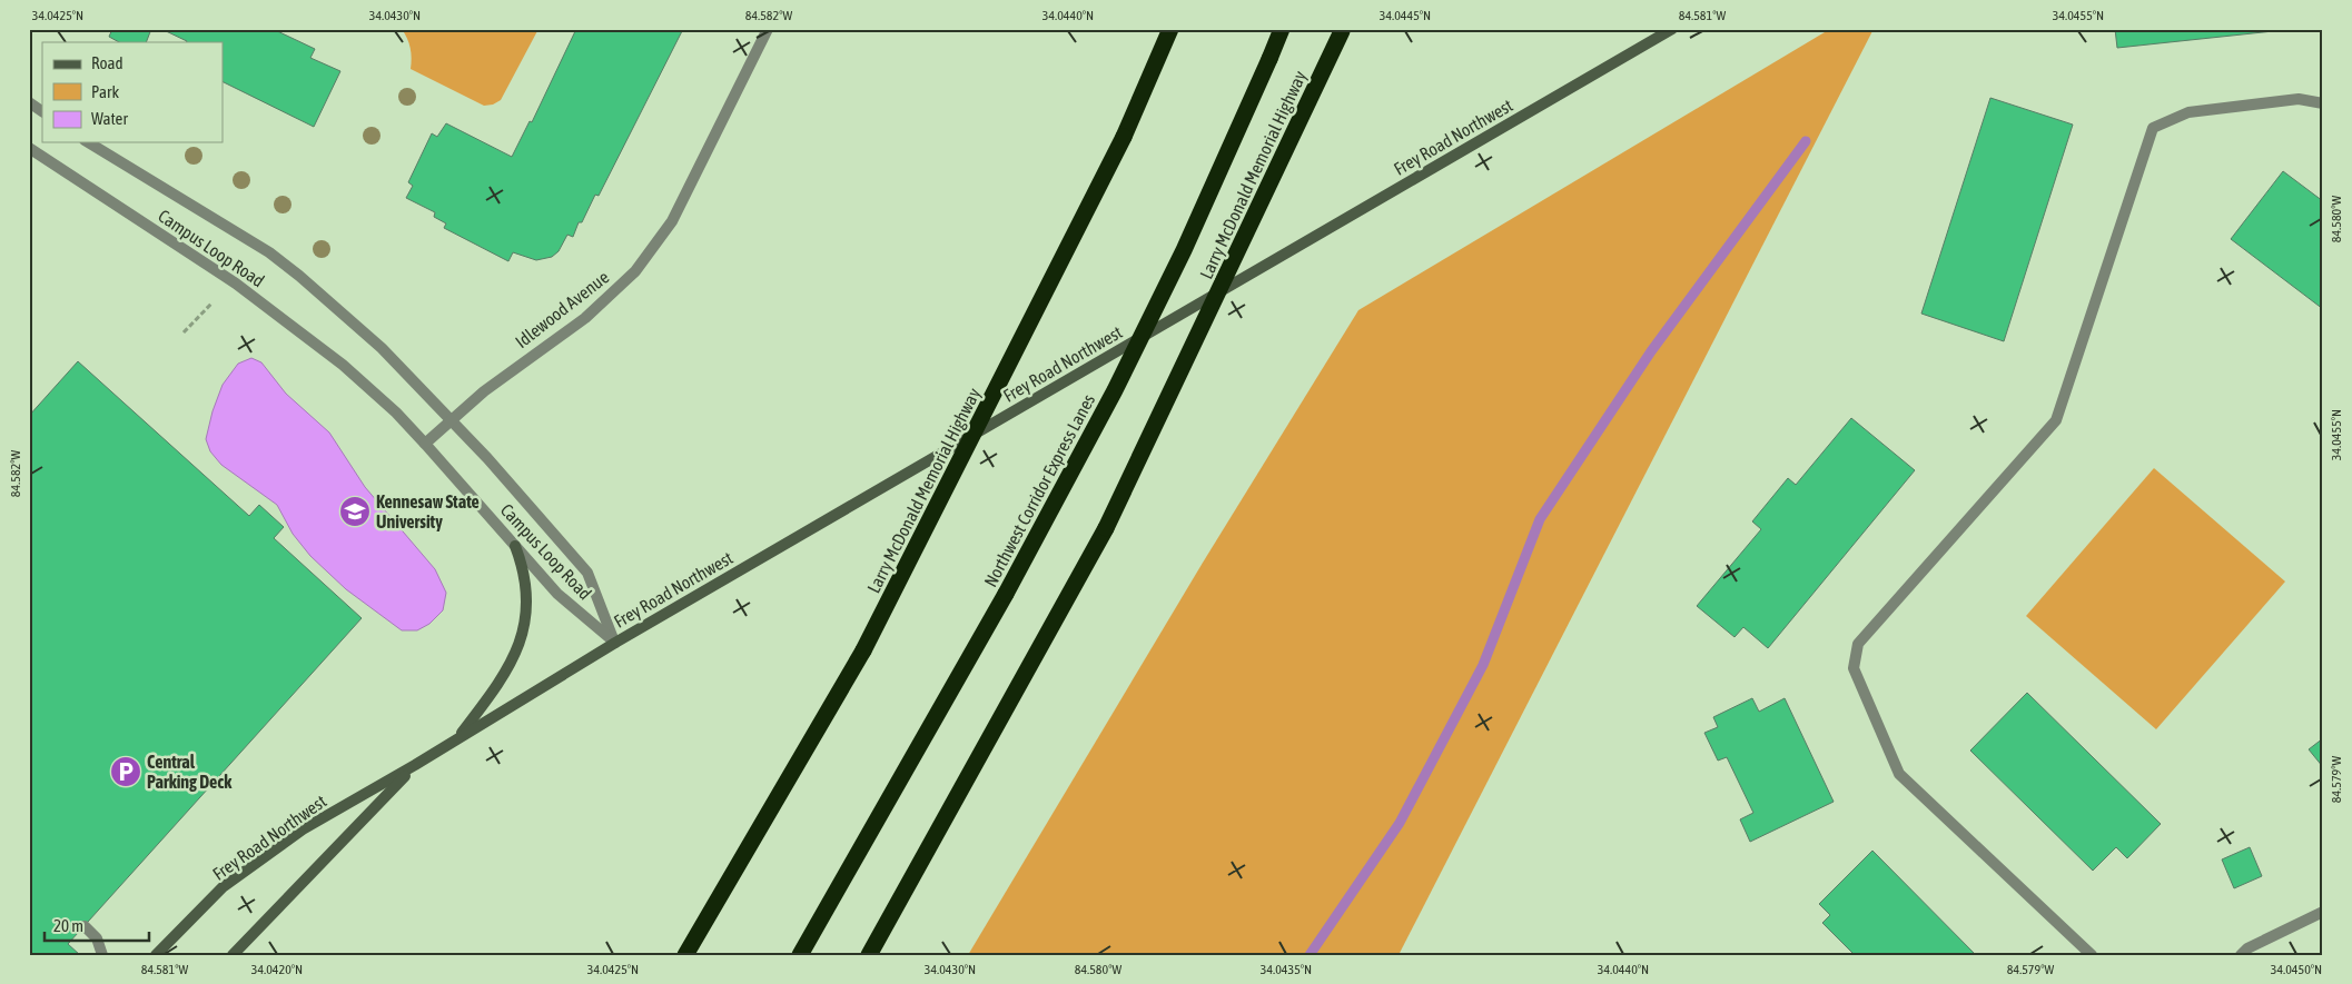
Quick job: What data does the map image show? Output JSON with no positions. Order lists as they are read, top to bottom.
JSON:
{
  "streets": {
    "highway": ["Larry McDonald Memorial Highway", "Northwest Corridor Express Lanes"],
    "main road": ["Frey Road Northwest"],
    "street": ["Campus Loop Road", "Idlewood Avenue"]
  },
  "crossings": [
    ["Frey Road Northwest", "Campus Loop Road"],
    ["Campus Loop Road", "Idlewood Avenue"]
  ],
  "places": {
    "school or university": ["Kennesaw State University"],
    "parking": ["Central Parking Deck"]
  },
  "legend": ["Road", "Park", "Water"],
  "scale_bar": "20 m",
  "coordinates": [
    "34.0425°N",
    "34.0430°N",
    "84.582°W",
    "34.0440°N",
    "34.0445°N",
    "84.581°W",
    "34.0455°N",
    "84.580°W",
    "84.579°W",
    "34.0420°N",
    "34.0435°N",
    "34.0450°N"
  ]
}
